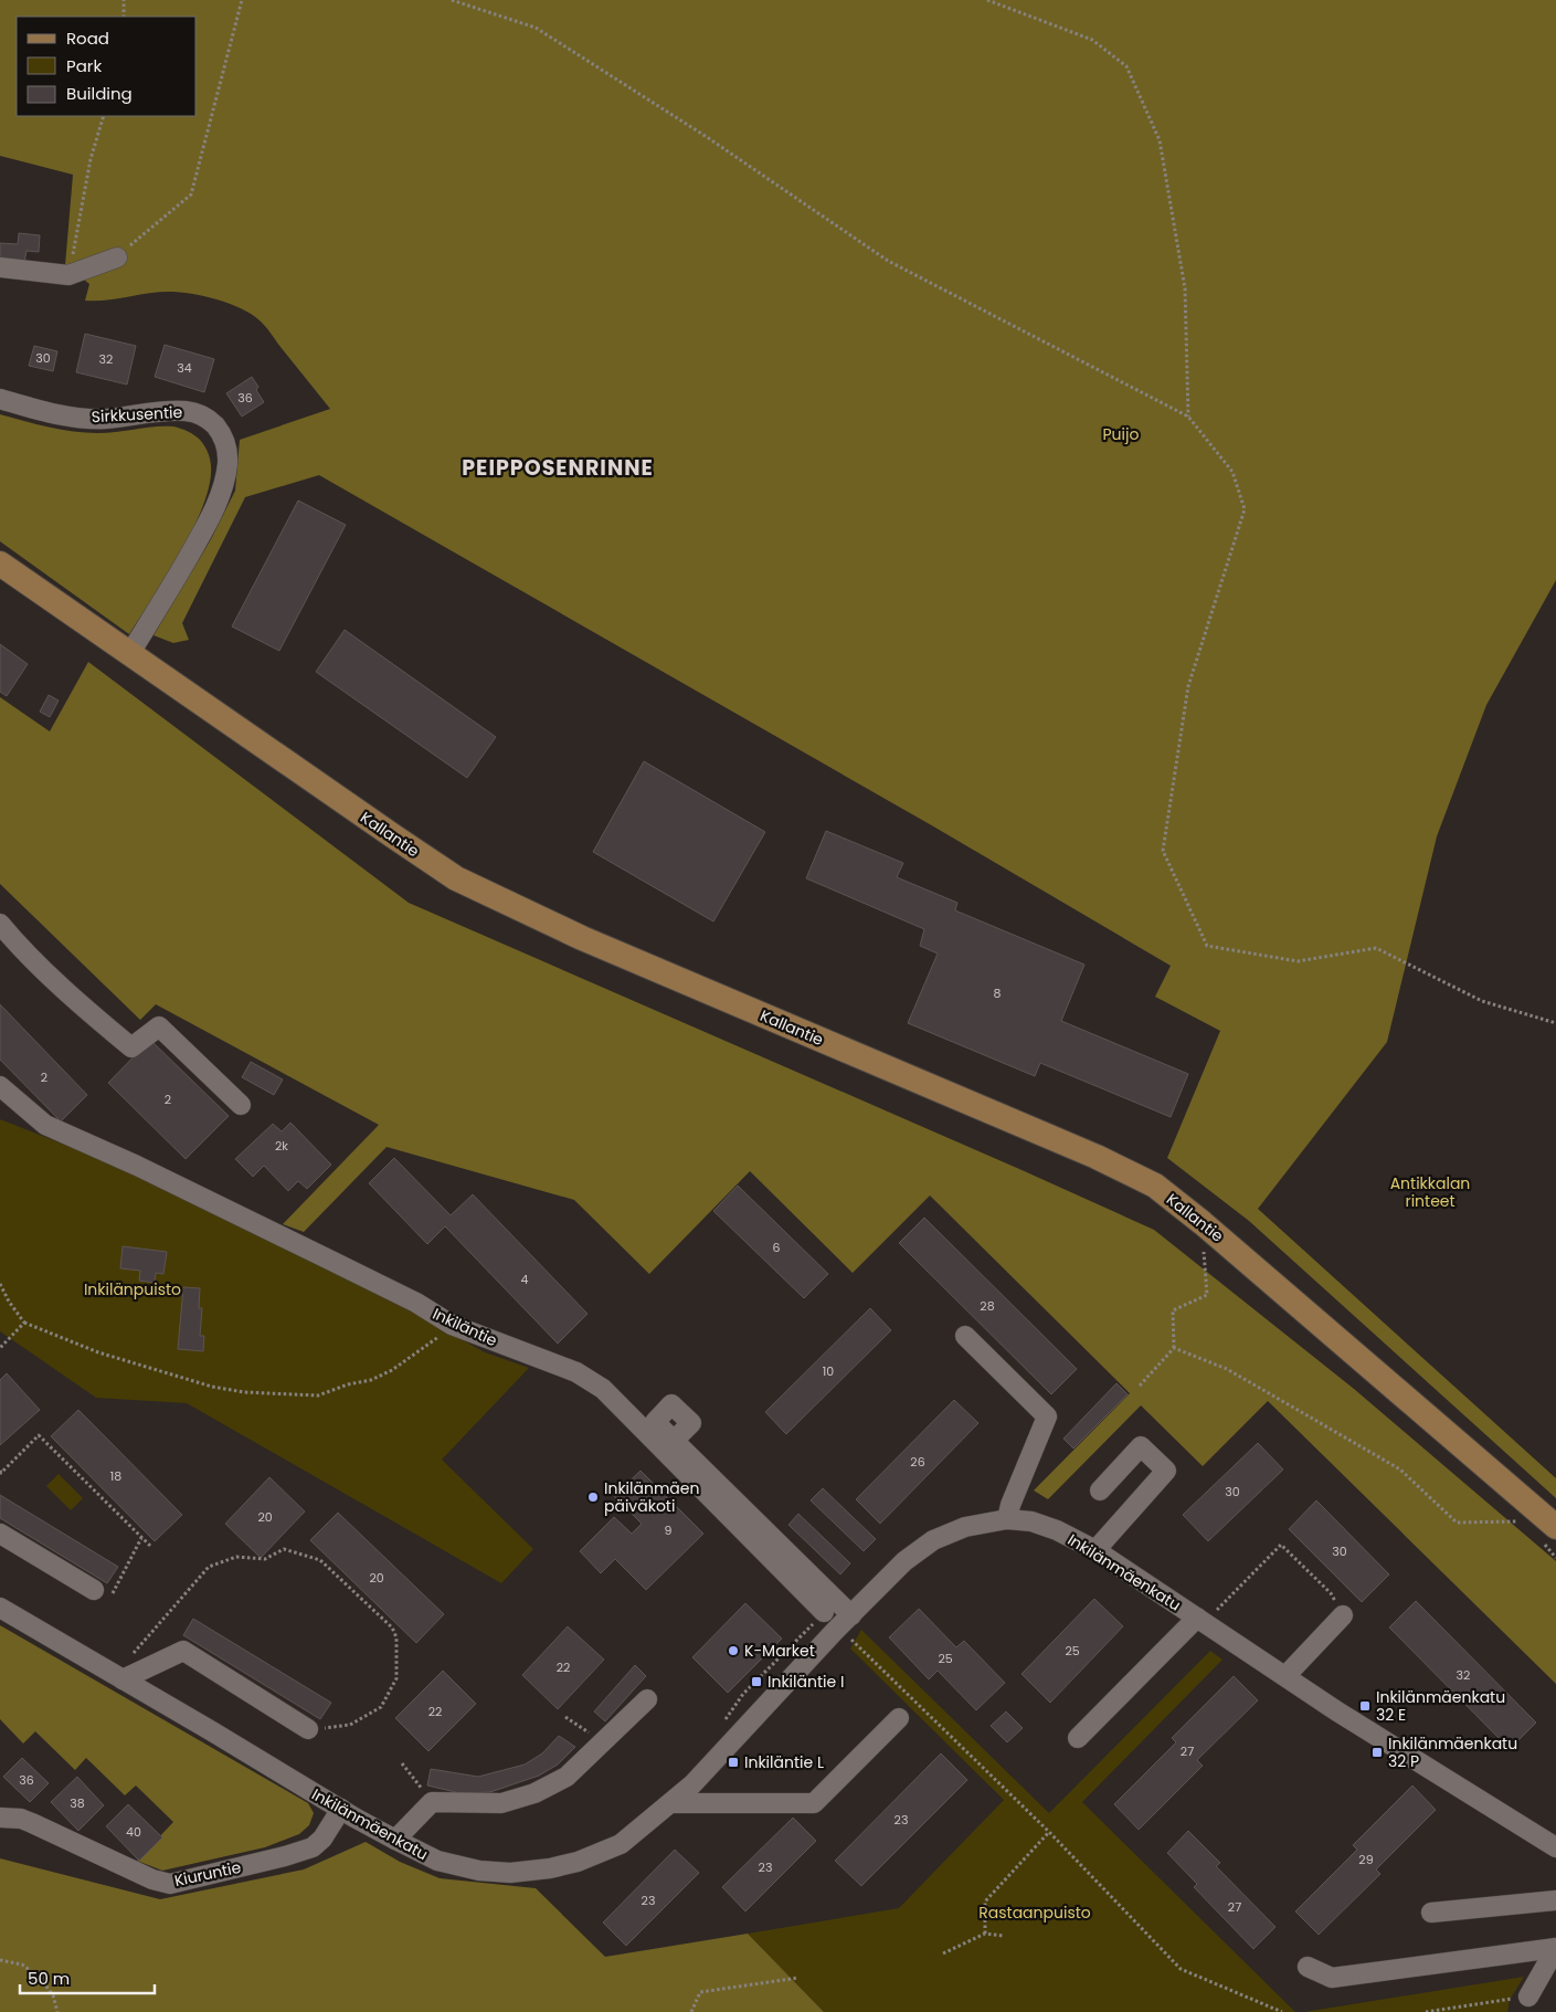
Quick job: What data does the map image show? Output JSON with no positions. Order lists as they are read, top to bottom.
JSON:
{
  "streets": {
    "main road": ["Kallantie"],
    "street": [
      "Sirkkusentie",
      "Inkiläntie",
      "Inkilänmäenkatu",
      "Kiuruntie"
    ]
  },
  "crossings": [
    ["Sirkkusentie", "Kallantie"],
    ["Inkilänmäenkatu", "Kiuruntie"]
  ],
  "districts": ["PEIPPOSENRINNE"],
  "parks": [
    "Puijo",
    "Antikkalan rinteet",
    "Inkilänpuisto",
    "Rastaanpuisto"
  ],
  "places": {
    "other": ["Inkilänmäen päiväkoti", "K-Market"],
    "transit": [
      "Inkiläntie I",
      "Inkilänmäenkatu 32 E",
      "Inkilänmäenkatu 32 P",
      "Inkiläntie L"
    ]
  },
  "house_numbers": [
    "30",
    "32",
    "34",
    "36",
    "8",
    "2",
    "2",
    "2k",
    "6",
    "4",
    "28",
    "10",
    "26",
    "18",
    "30",
    "20",
    "9",
    "30",
    "20",
    "25",
    "25",
    "22",
    "32",
    "22",
    "27",
    "36",
    "38",
    "23",
    "40",
    "29",
    "23",
    "23",
    "27"
  ],
  "legend": ["Road", "Park", "Building"],
  "scale_bar": "50 m"
}
